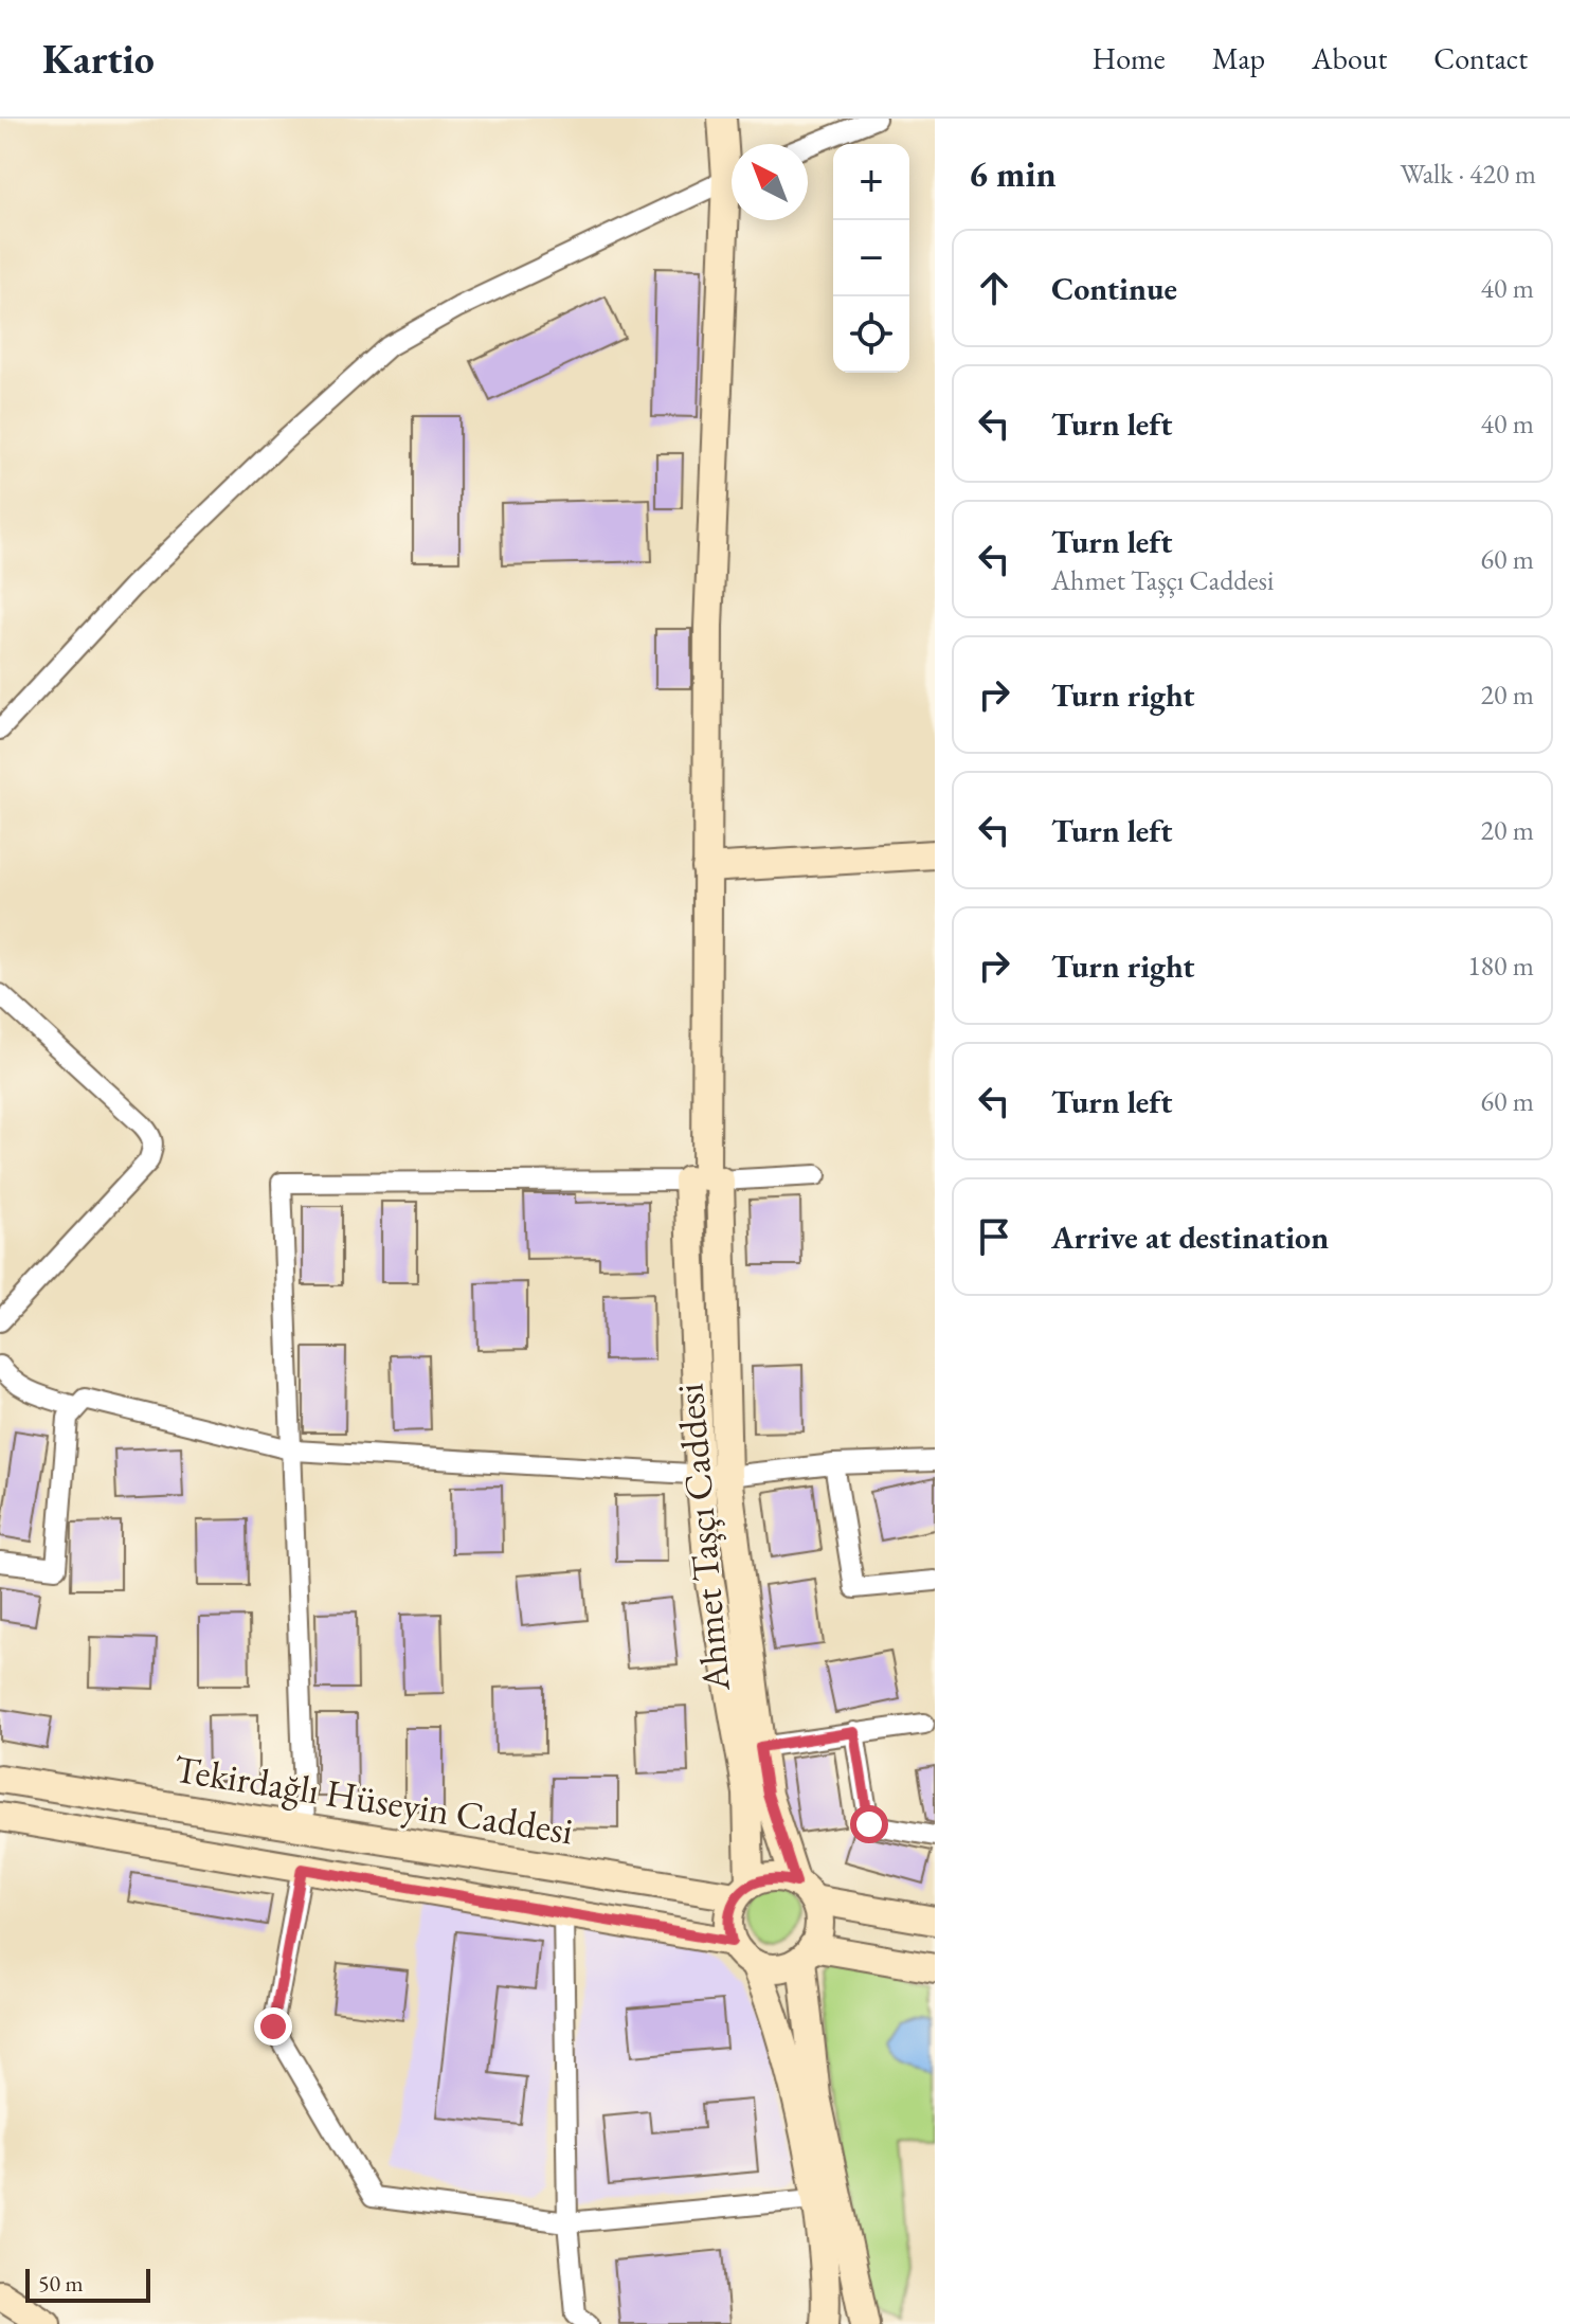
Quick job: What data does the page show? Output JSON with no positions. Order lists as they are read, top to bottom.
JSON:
{
  "streets": {
    "main road": ["Ahmet Taşçı Caddesi", "Tekirdağlı Hüseyin Caddesi"]
  },
  "crossings": [
    ["Ahmet Taşçı Caddesi", "Tekirdağlı Hüseyin Caddesi"]
  ],
  "scale_bar": "50 m",
  "north": "top left",
  "page": {
    "header": "Kartio",
    "nav": [
      "Home",
      "Map",
      "About",
      "Contact"
    ],
    "heading": ["6 min", "Walk · 420 m"],
    "map_buttons": ["+", "−"],
    "list": [
      ["Continue", "40 m"],
      ["Turn left", "40 m"],
      ["Turn left", "Ahmet Taşçı Caddesi", "60 m"],
      ["Turn right", "20 m"],
      ["Turn left", "20 m"],
      ["Turn right", "180 m"],
      ["Turn left", "60 m"],
      "Arrive at destination"
    ],
    "scale": "50 m"
  }
}
